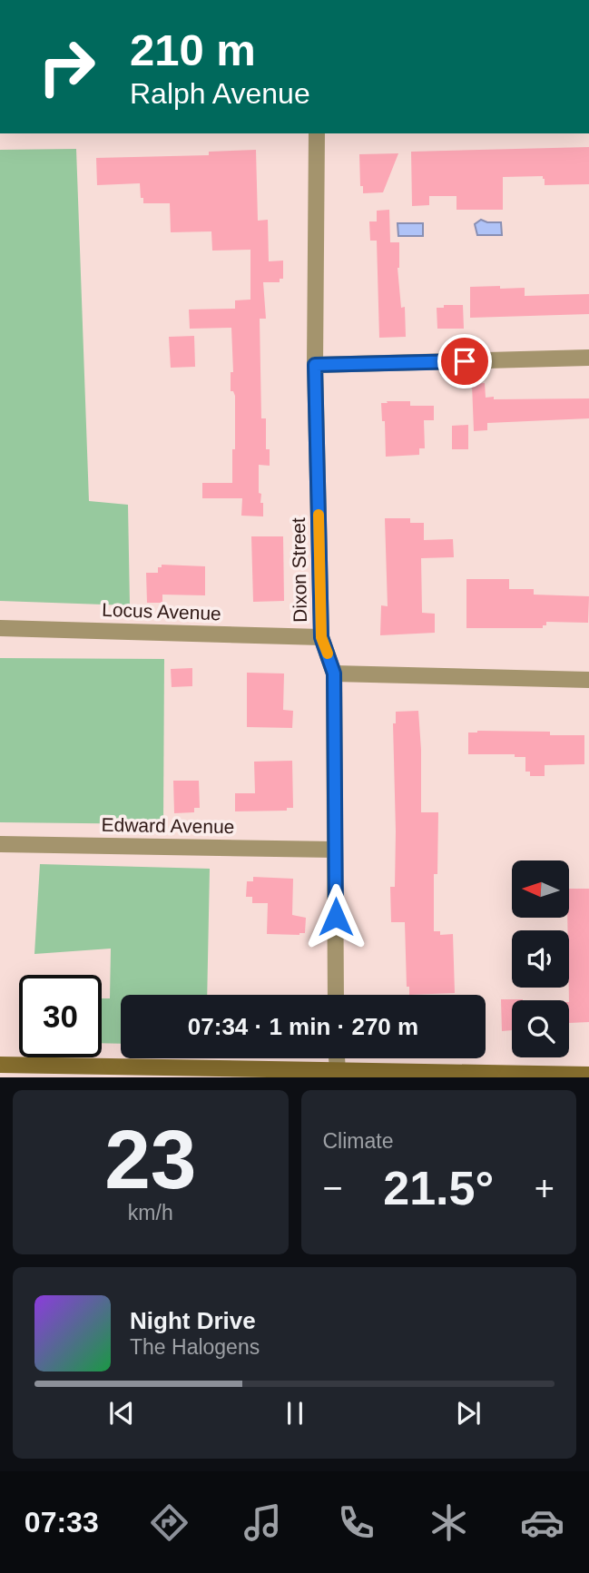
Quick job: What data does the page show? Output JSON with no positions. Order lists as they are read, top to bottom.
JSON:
{
  "streets": {
    "street": ["Dixon Street", "Locus Avenue", "Edward Avenue"]
  },
  "crossings": [
    ["Dixon Street", "Locus Avenue"],
    ["Dixon Street", "Edward Avenue"]
  ],
  "north": "left",
  "page": {
    "turn": ["210 m", "Ralph Avenue"],
    "limit": "30",
    "trip": "07:34 · 1 min · 270 m",
    "tile": [
      ["23", "km/h"],
      "Climate"
    ],
    "heat": ["−", "21.5°", "+"],
    "song": ["Night Drive", "The Halogens"],
    "tabs": "07:33"
  }
}
